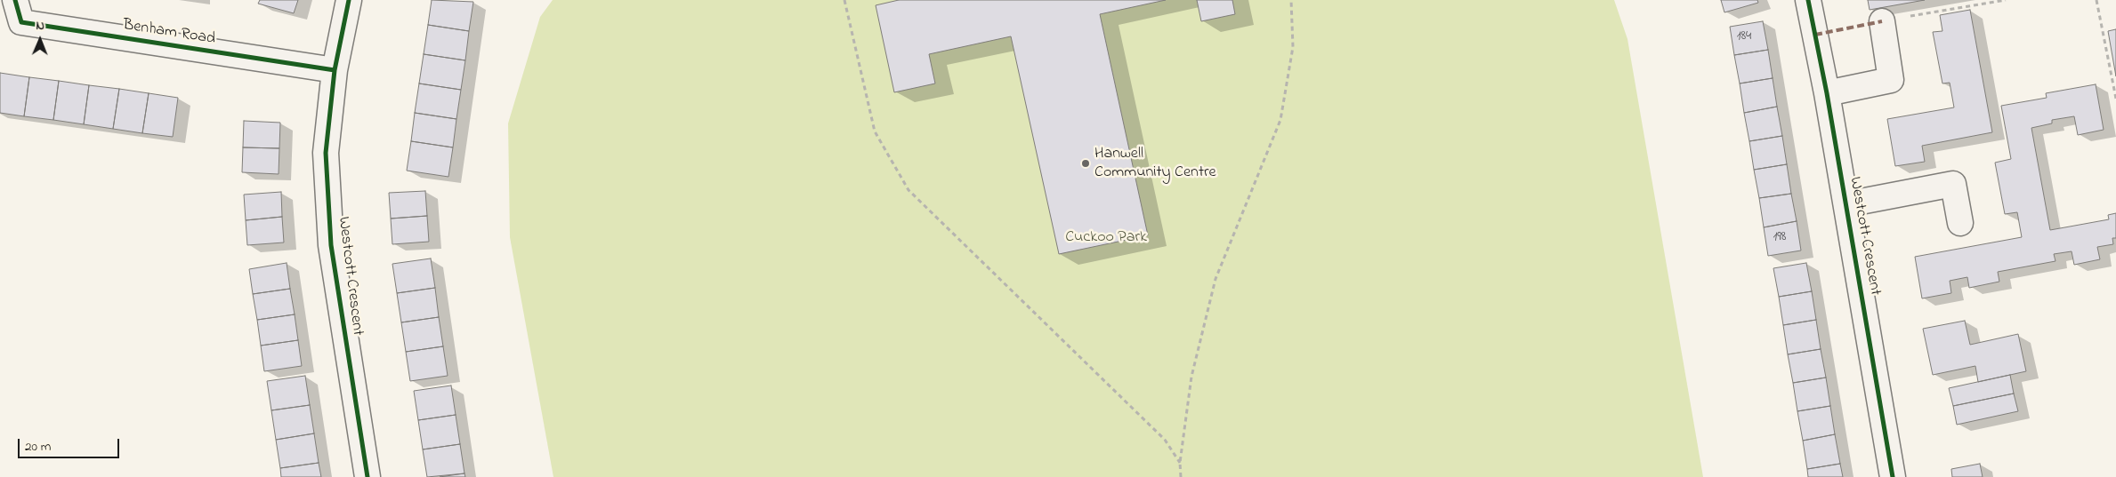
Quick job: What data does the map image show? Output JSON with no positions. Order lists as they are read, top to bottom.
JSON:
{
  "streets": {
    "street": ["Benham Road", "Westcott Crescent"]
  },
  "crossings": [
    ["Benham Road", "Westcott Crescent"]
  ],
  "parks": ["Cuckoo Park"],
  "places": ["Hanwell Community Centre"],
  "house_numbers": ["184", "198"],
  "scale_bar": "20 m",
  "north": "top"
}
